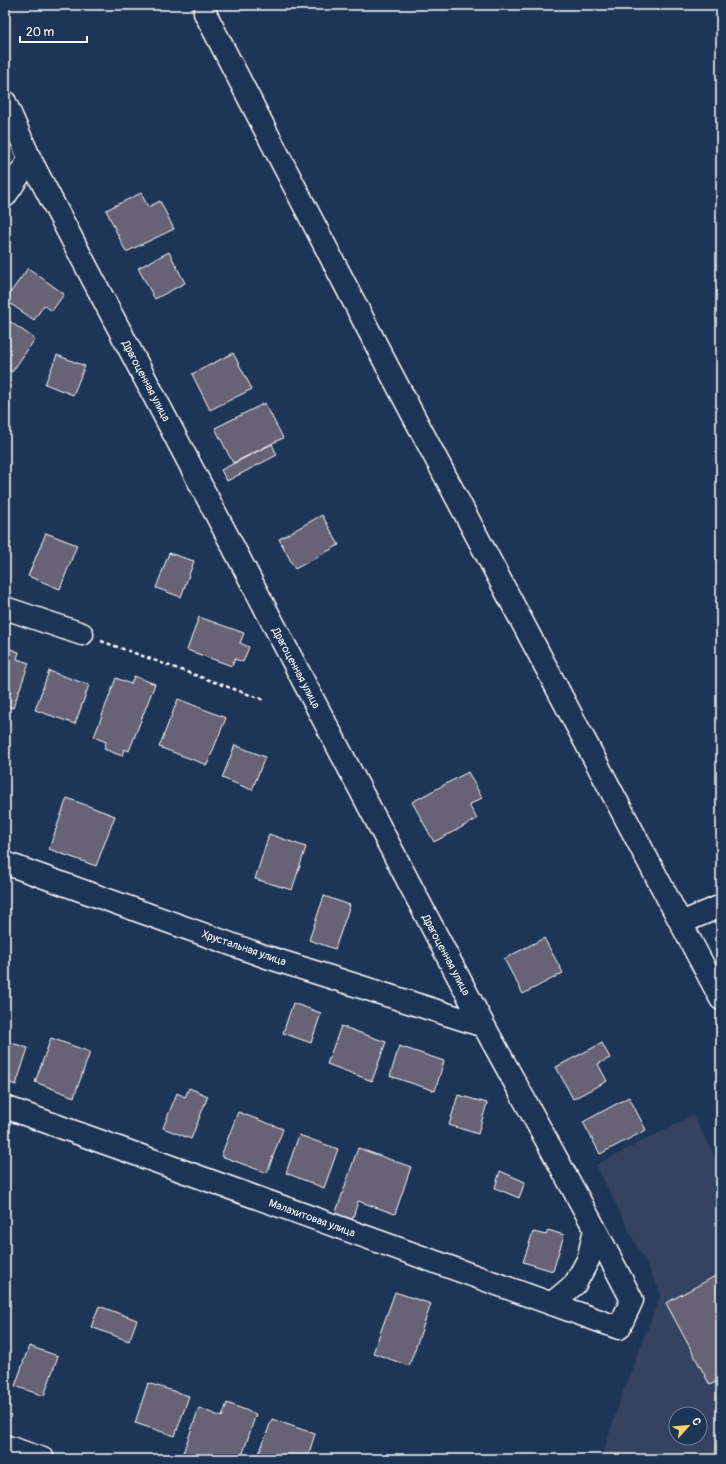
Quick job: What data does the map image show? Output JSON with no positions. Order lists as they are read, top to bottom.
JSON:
{
  "streets": {
    "street": ["Драгоценная улица", "Хрустальная улица", "Малахитовая улица"]
  },
  "crossings": [
    ["Драгоценная улица", "Хрустальная улица"],
    ["Драгоценная улица", "Малахитовая улица"]
  ],
  "scale_bar": "20 m",
  "north": "top right"
}
